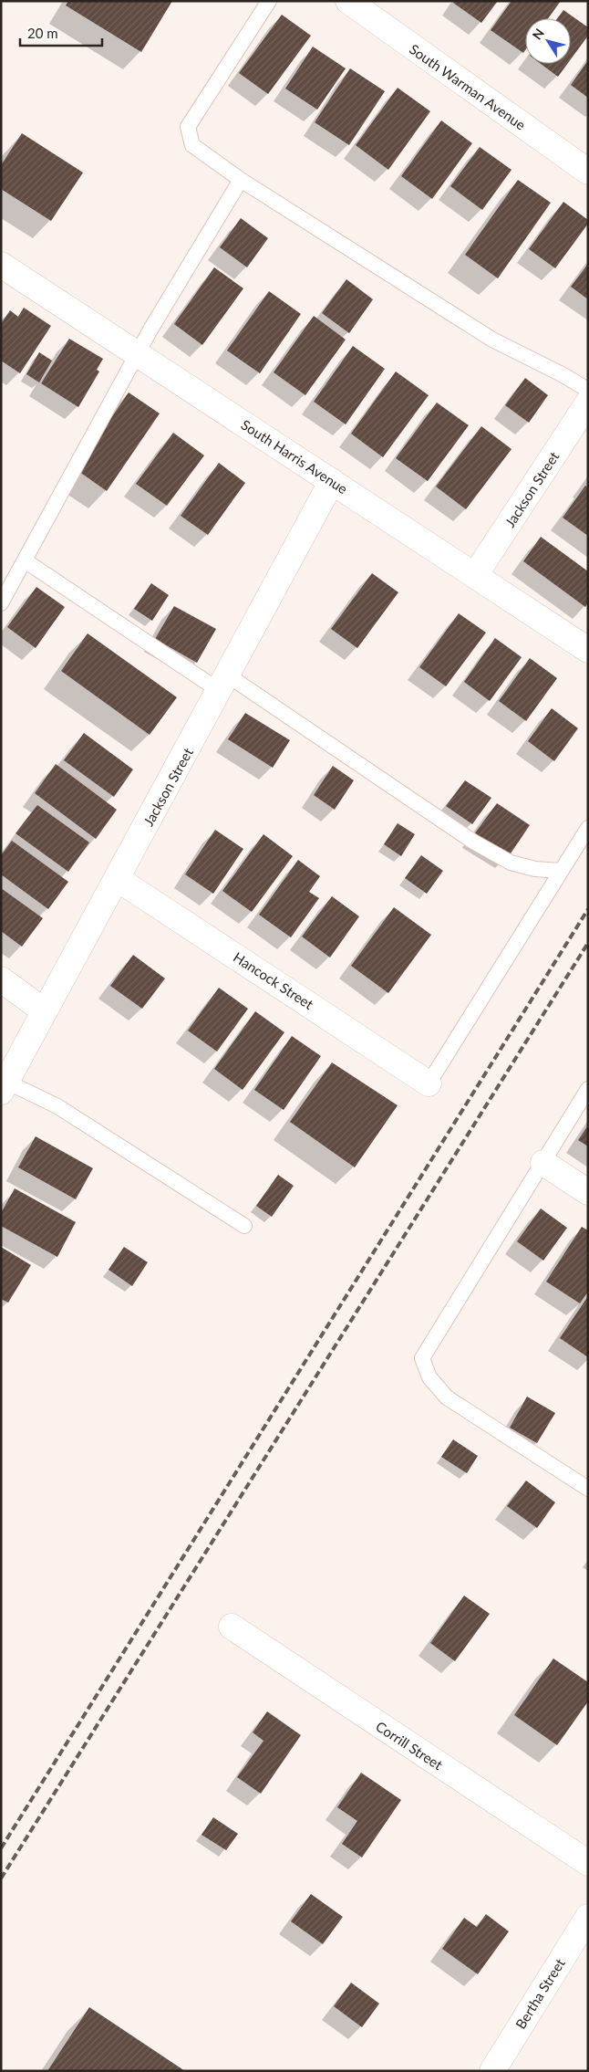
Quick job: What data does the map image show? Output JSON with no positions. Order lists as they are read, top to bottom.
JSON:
{
  "streets": {
    "street": [
      "South Warman Avenue",
      "South Harris Avenue",
      "Jackson Street",
      "Hancock Street",
      "Corrill Street",
      "Bertha Street"
    ]
  },
  "crossings": [
    ["South Harris Avenue", "Jackson Street"],
    ["Jackson Street", "Hancock Street"]
  ],
  "scale_bar": "20 m",
  "north": "top left"
}
